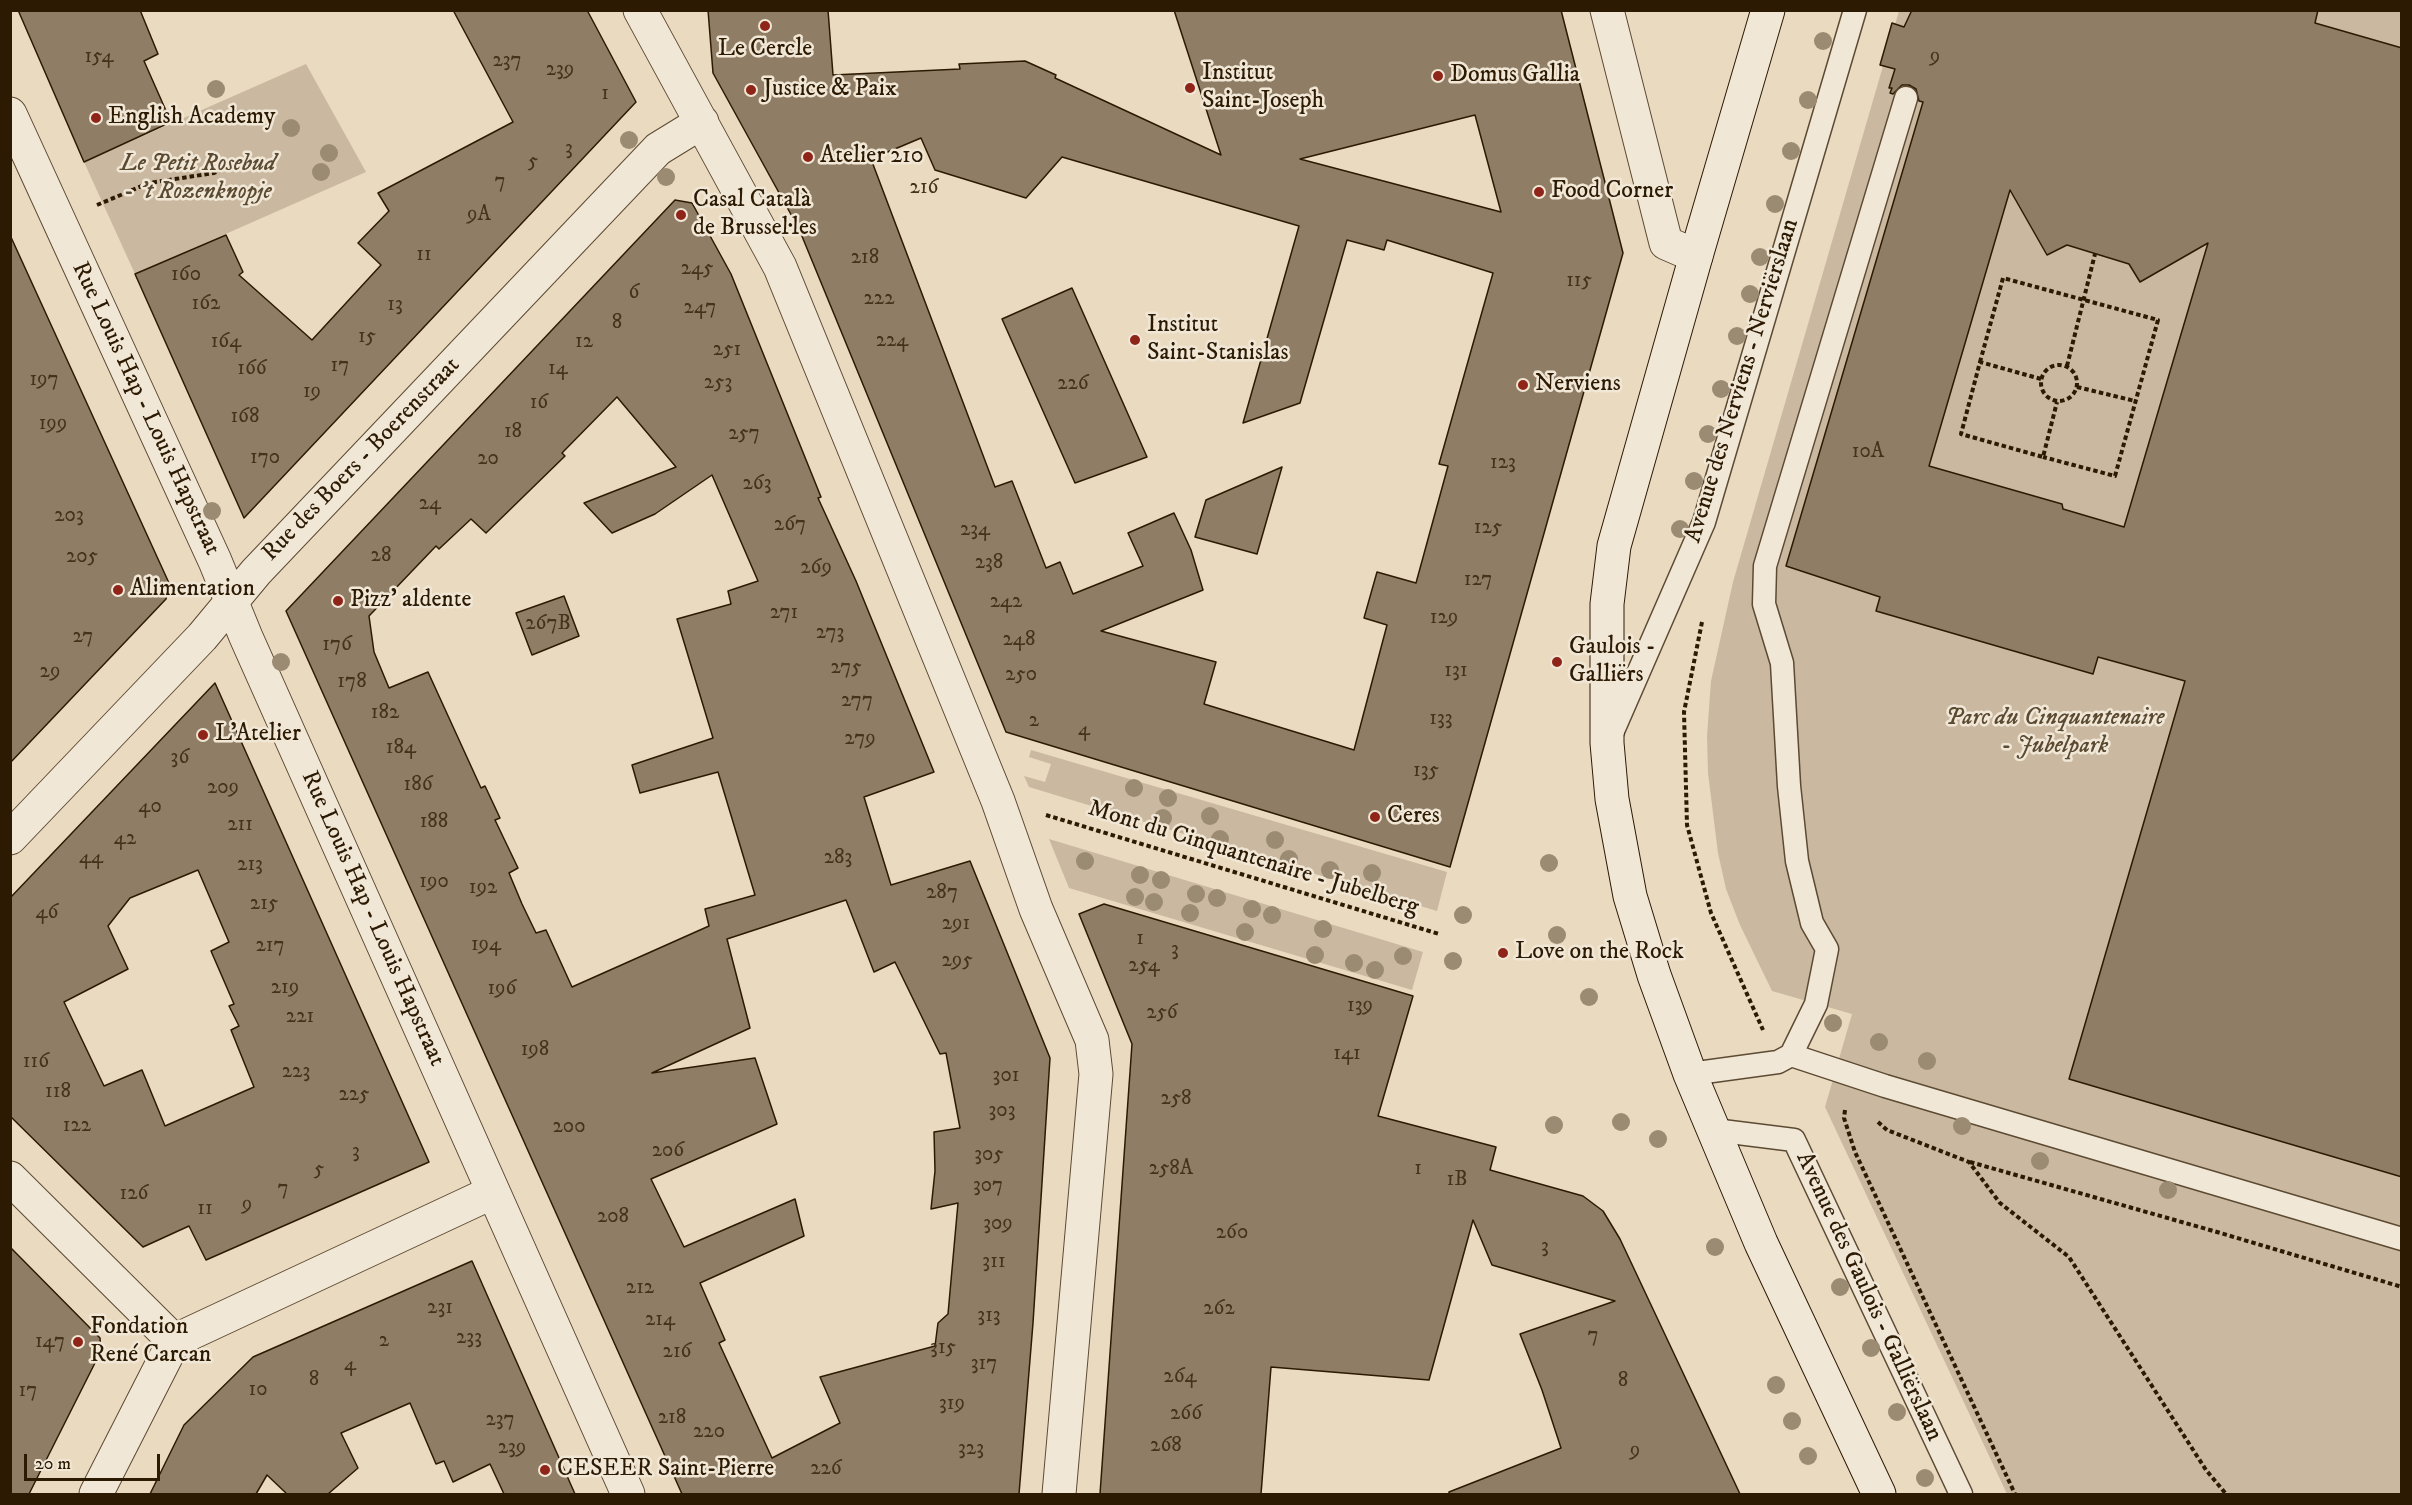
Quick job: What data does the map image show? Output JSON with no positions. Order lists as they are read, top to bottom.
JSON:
{
  "streets": {
    "street": ["Avenue des Nerviens - Nerviërslaan", "Rue Louis Hap - Louis Hapstraat", "Rue des Boers - Boerenstraat"],
    "lane": ["Avenue des Gaulois - Galliërslaan"],
    "path": ["Mont du Cinquantenaire - Jubelberg"]
  },
  "crossings": [
    ["Rue Louis Hap - Louis Hapstraat", "Rue des Boers - Boerenstraat"]
  ],
  "parks": ["Le Petit Rosebud - 't Rozenknopje", "Parc du Cinquantenaire - Jubelpark"],
  "places": [
    "Le Cercle",
    "Domus Gallia",
    "Institut Saint-Joseph",
    "Justice & Paix",
    "English Academy",
    "Atelier 210",
    "Food Corner",
    "Casal Català de Brussel·les",
    "Institut Saint-Stanislas",
    "Nerviens",
    "Alimentation",
    "Pizz' aldente",
    "Gaulois - Galliërs",
    "L'Atelier",
    "Ceres",
    "Love on the Rock",
    "Fondation René Carcan",
    "CESEER Saint-Pierre"
  ],
  "house_numbers": [
    "154",
    "9",
    "237",
    "239",
    "1",
    "3",
    "5",
    "7",
    "216",
    "9A",
    "11",
    "218",
    "245",
    "160",
    "115",
    "6",
    "222",
    "162",
    "13",
    "247",
    "8",
    "15",
    "224",
    "164",
    "12",
    "251",
    "17",
    "166",
    "14",
    "197",
    "253",
    "226",
    "19",
    "16",
    "168",
    "199",
    "18",
    "257",
    "10A",
    "170",
    "20",
    "123",
    "263",
    "24",
    "203",
    "267",
    "125",
    "234",
    "28",
    "205",
    "238",
    "269",
    "127",
    "242",
    "271",
    "129",
    "267B",
    "273",
    "27",
    "248",
    "176",
    "275",
    "131",
    "29",
    "250",
    "178",
    "277",
    "182",
    "133",
    "2",
    "4",
    "279",
    "184",
    "36",
    "135",
    "186",
    "209",
    "40",
    "188",
    "211",
    "42",
    "44",
    "283",
    "213",
    "190",
    "192",
    "287",
    "215",
    "46",
    "291",
    "1",
    "194",
    "217",
    "3",
    "295",
    "254",
    "219",
    "196",
    "139",
    "256",
    "221",
    "198",
    "141",
    "116",
    "223",
    "301",
    "118",
    "225",
    "258",
    "303",
    "122",
    "200",
    "206",
    "3",
    "305",
    "258A",
    "1",
    "5",
    "1B",
    "307",
    "7",
    "126",
    "9",
    "11",
    "208",
    "309",
    "260",
    "3",
    "311",
    "212",
    "231",
    "262",
    "313",
    "214",
    "7",
    "233",
    "2",
    "147",
    "315",
    "216",
    "317",
    "4",
    "264",
    "8",
    "8",
    "10",
    "17",
    "319",
    "266",
    "218",
    "237",
    "220",
    "268",
    "239",
    "323",
    "9",
    "226"
  ],
  "scale_bar": "20 m"
}
